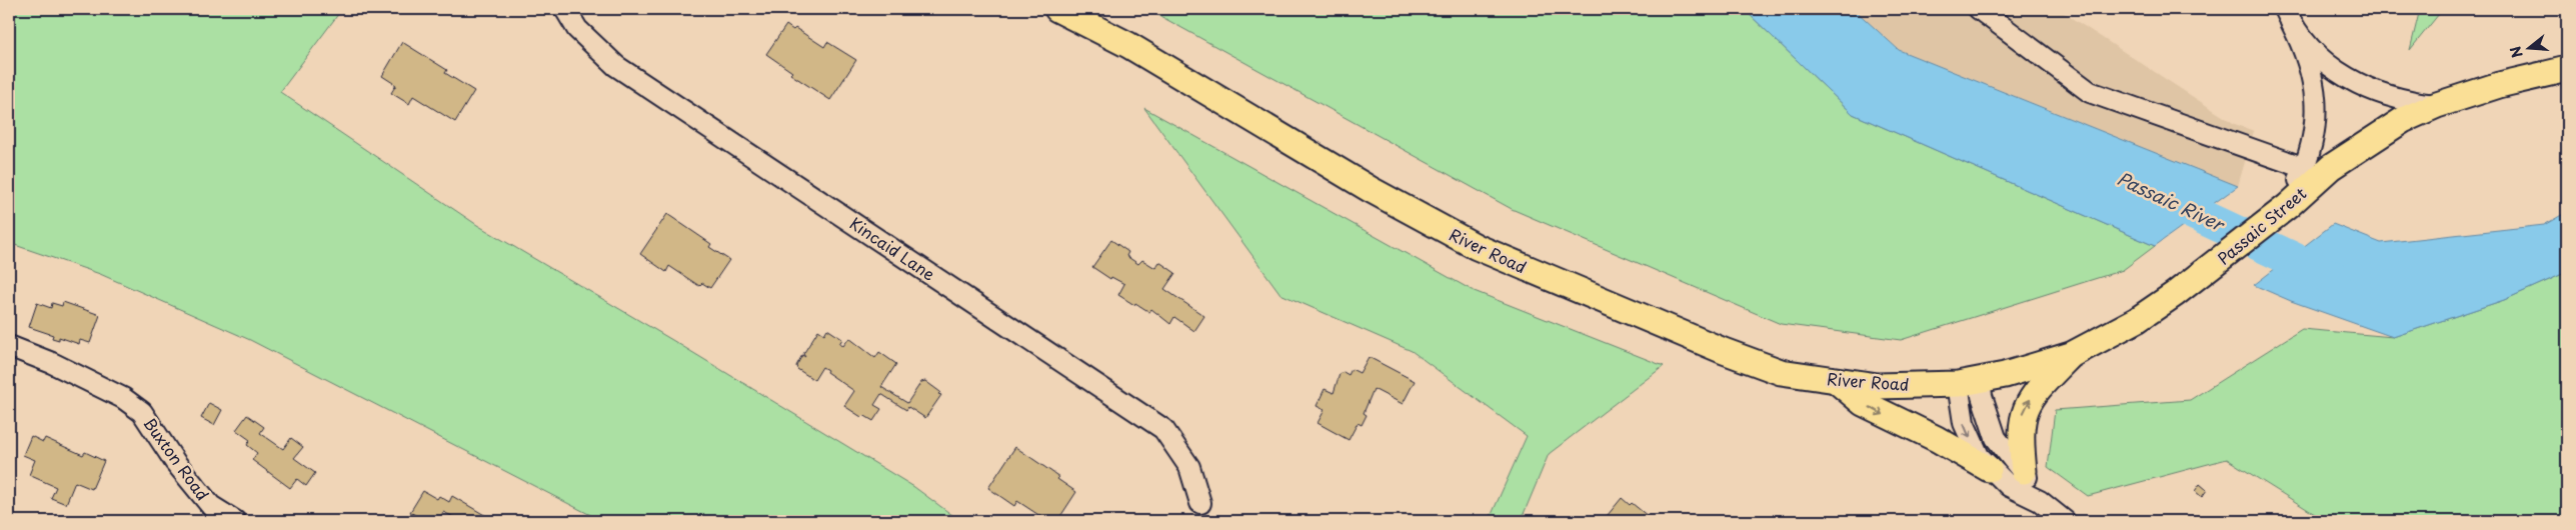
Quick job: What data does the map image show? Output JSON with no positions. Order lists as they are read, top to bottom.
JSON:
{
  "streets": {
    "main road": ["Passaic Street", "River Road"],
    "street": ["Kincaid Lane", "Buxton Road"]
  },
  "crossings": [
    ["Passaic Street", "River Road"]
  ],
  "water": ["Passaic River"],
  "north": "left"
}
